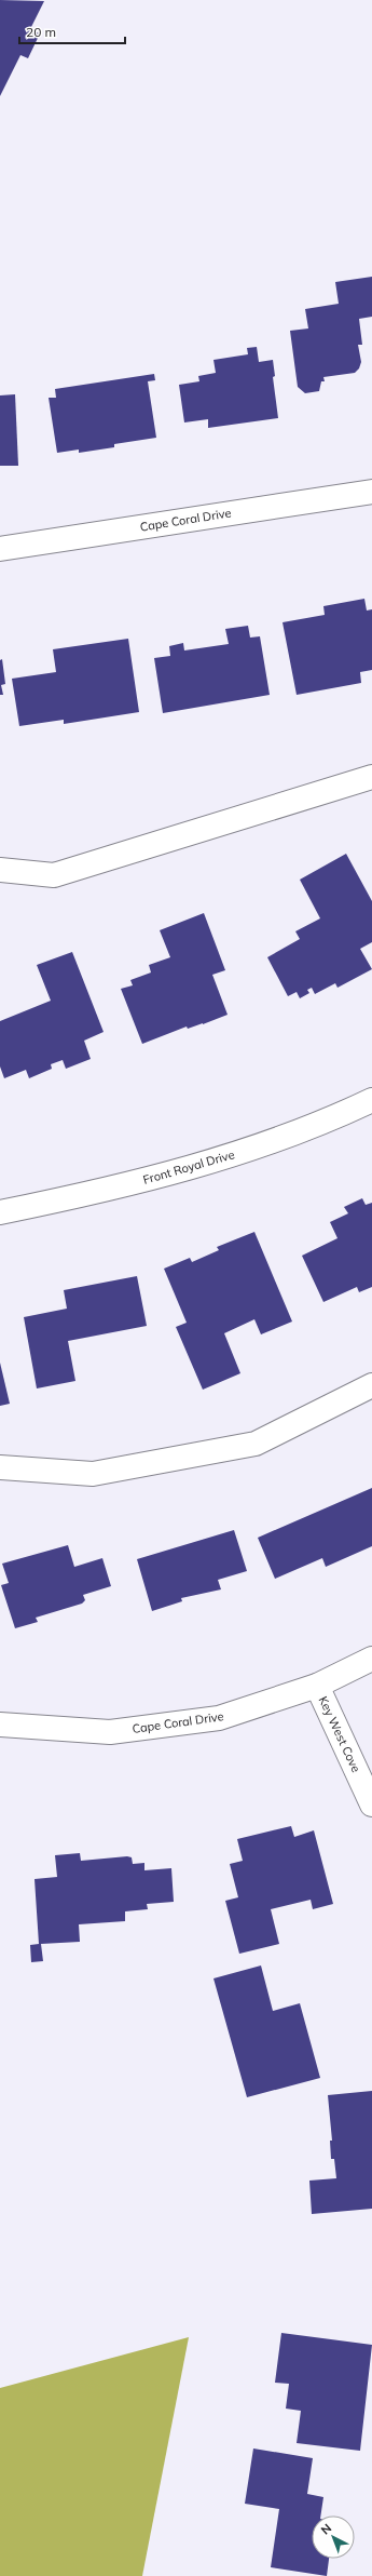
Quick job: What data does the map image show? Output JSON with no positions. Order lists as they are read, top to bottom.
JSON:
{
  "streets": {
    "street": ["Cape Coral Drive", "Front Royal Drive", "Key West Cove"]
  },
  "crossings": [
    ["Cape Coral Drive", "Key West Cove"]
  ],
  "scale_bar": "20 m",
  "north": "top left"
}
